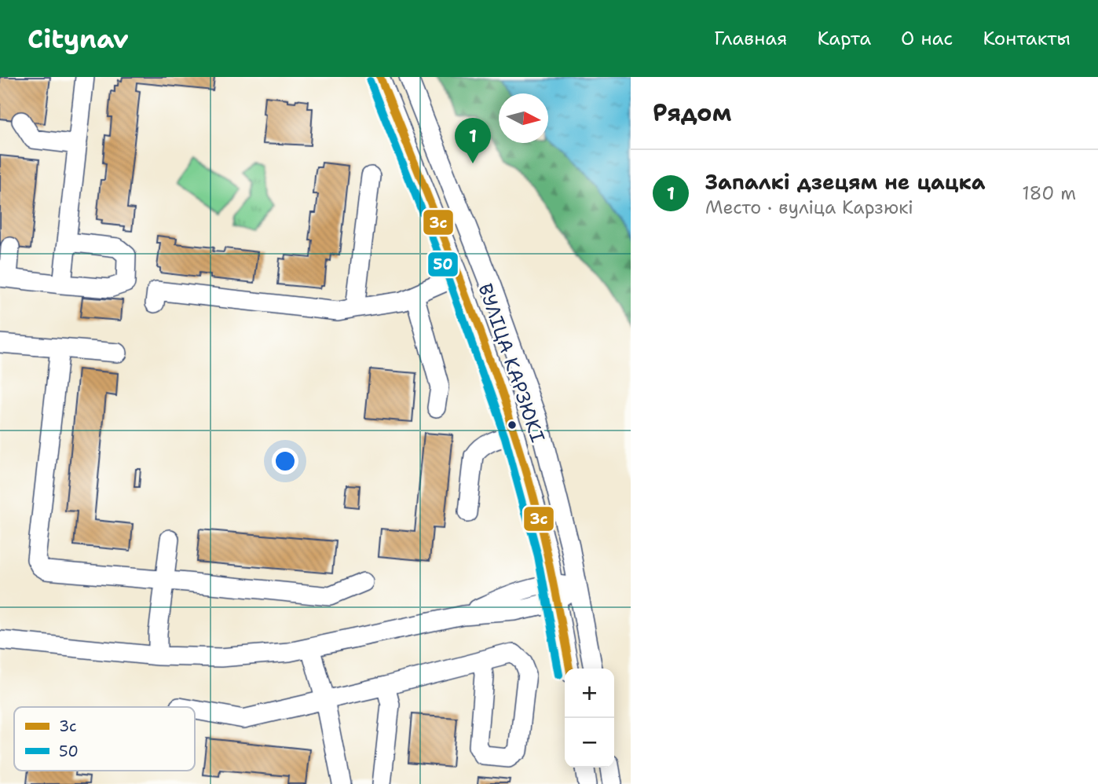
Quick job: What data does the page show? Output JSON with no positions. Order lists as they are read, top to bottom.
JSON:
{
  "streets": {
    "street": ["ВУЛІЦА КАРЗЮКІ"]
  },
  "lines": ["transit line 3с", "transit line 50"],
  "legend": ["3с", "50"],
  "north": "right",
  "page": {
    "header": "Citynav",
    "nav": [
      "Главная",
      "Карта",
      "О нас",
      "Контакты"
    ],
    "heading": "Рядом",
    "pins": "1",
    "list": [
      {
        "mark": "1",
        "name": "Запалкі дзецям не цацка",
        "note": "Место · вуліца Карзюкі",
        "value": "180 m"
      }
    ],
    "map_buttons": ["+", "−"]
  }
}
